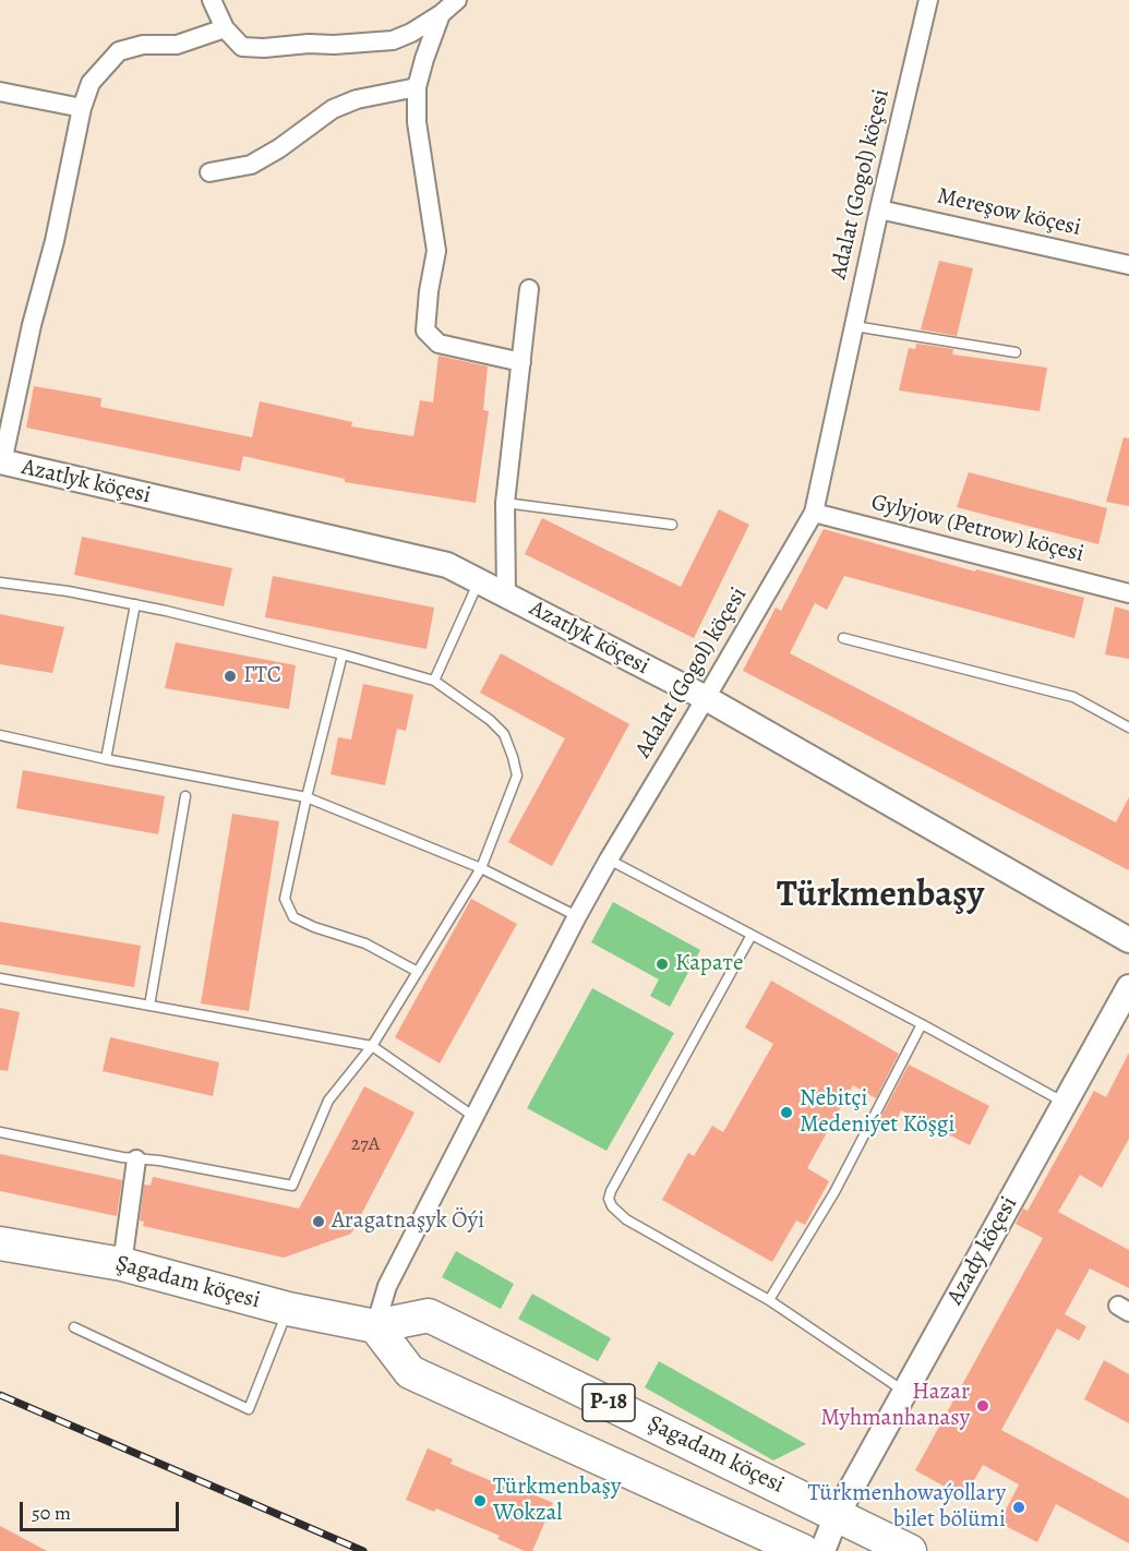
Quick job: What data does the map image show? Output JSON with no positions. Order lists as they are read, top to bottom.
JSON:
{
  "streets": {
    "highway": ["Şagadam köçesi", "P-18"],
    "street": [
      "Adalat (Gogol) köçesi",
      "Mereşow köçesi",
      "Azatlyk köçesi",
      "Gylyjow (Petrow) köçesi",
      "Azady köçesi"
    ]
  },
  "crossings": [
    ["Adalat (Gogol) köçesi", "Mereşow köçesi"],
    ["Adalat (Gogol) köçesi", "Azatlyk köçesi"],
    ["Adalat (Gogol) köçesi", "Gylyjow (Petrow) köçesi"],
    ["Adalat (Gogol) köçesi", "Şagadam köçesi"],
    ["Adalat (Gogol) köçesi", "P-18"],
    ["Azady köçesi", "Şagadam köçesi"],
    ["Şagadam köçesi", "P-18"]
  ],
  "districts": ["Türkmenbaşy"],
  "places": [
    "ГТС",
    "Карате",
    "Nebitçi Medeniýet Köşgi",
    "Aragatnaşyk Öýi",
    "Hazar Myhmanhanasy",
    "Türkmenbaşy Wokzal",
    "Türkmenhowaýollary bilet bölümi"
  ],
  "house_numbers": ["27А"],
  "scale_bar": "50 m"
}
